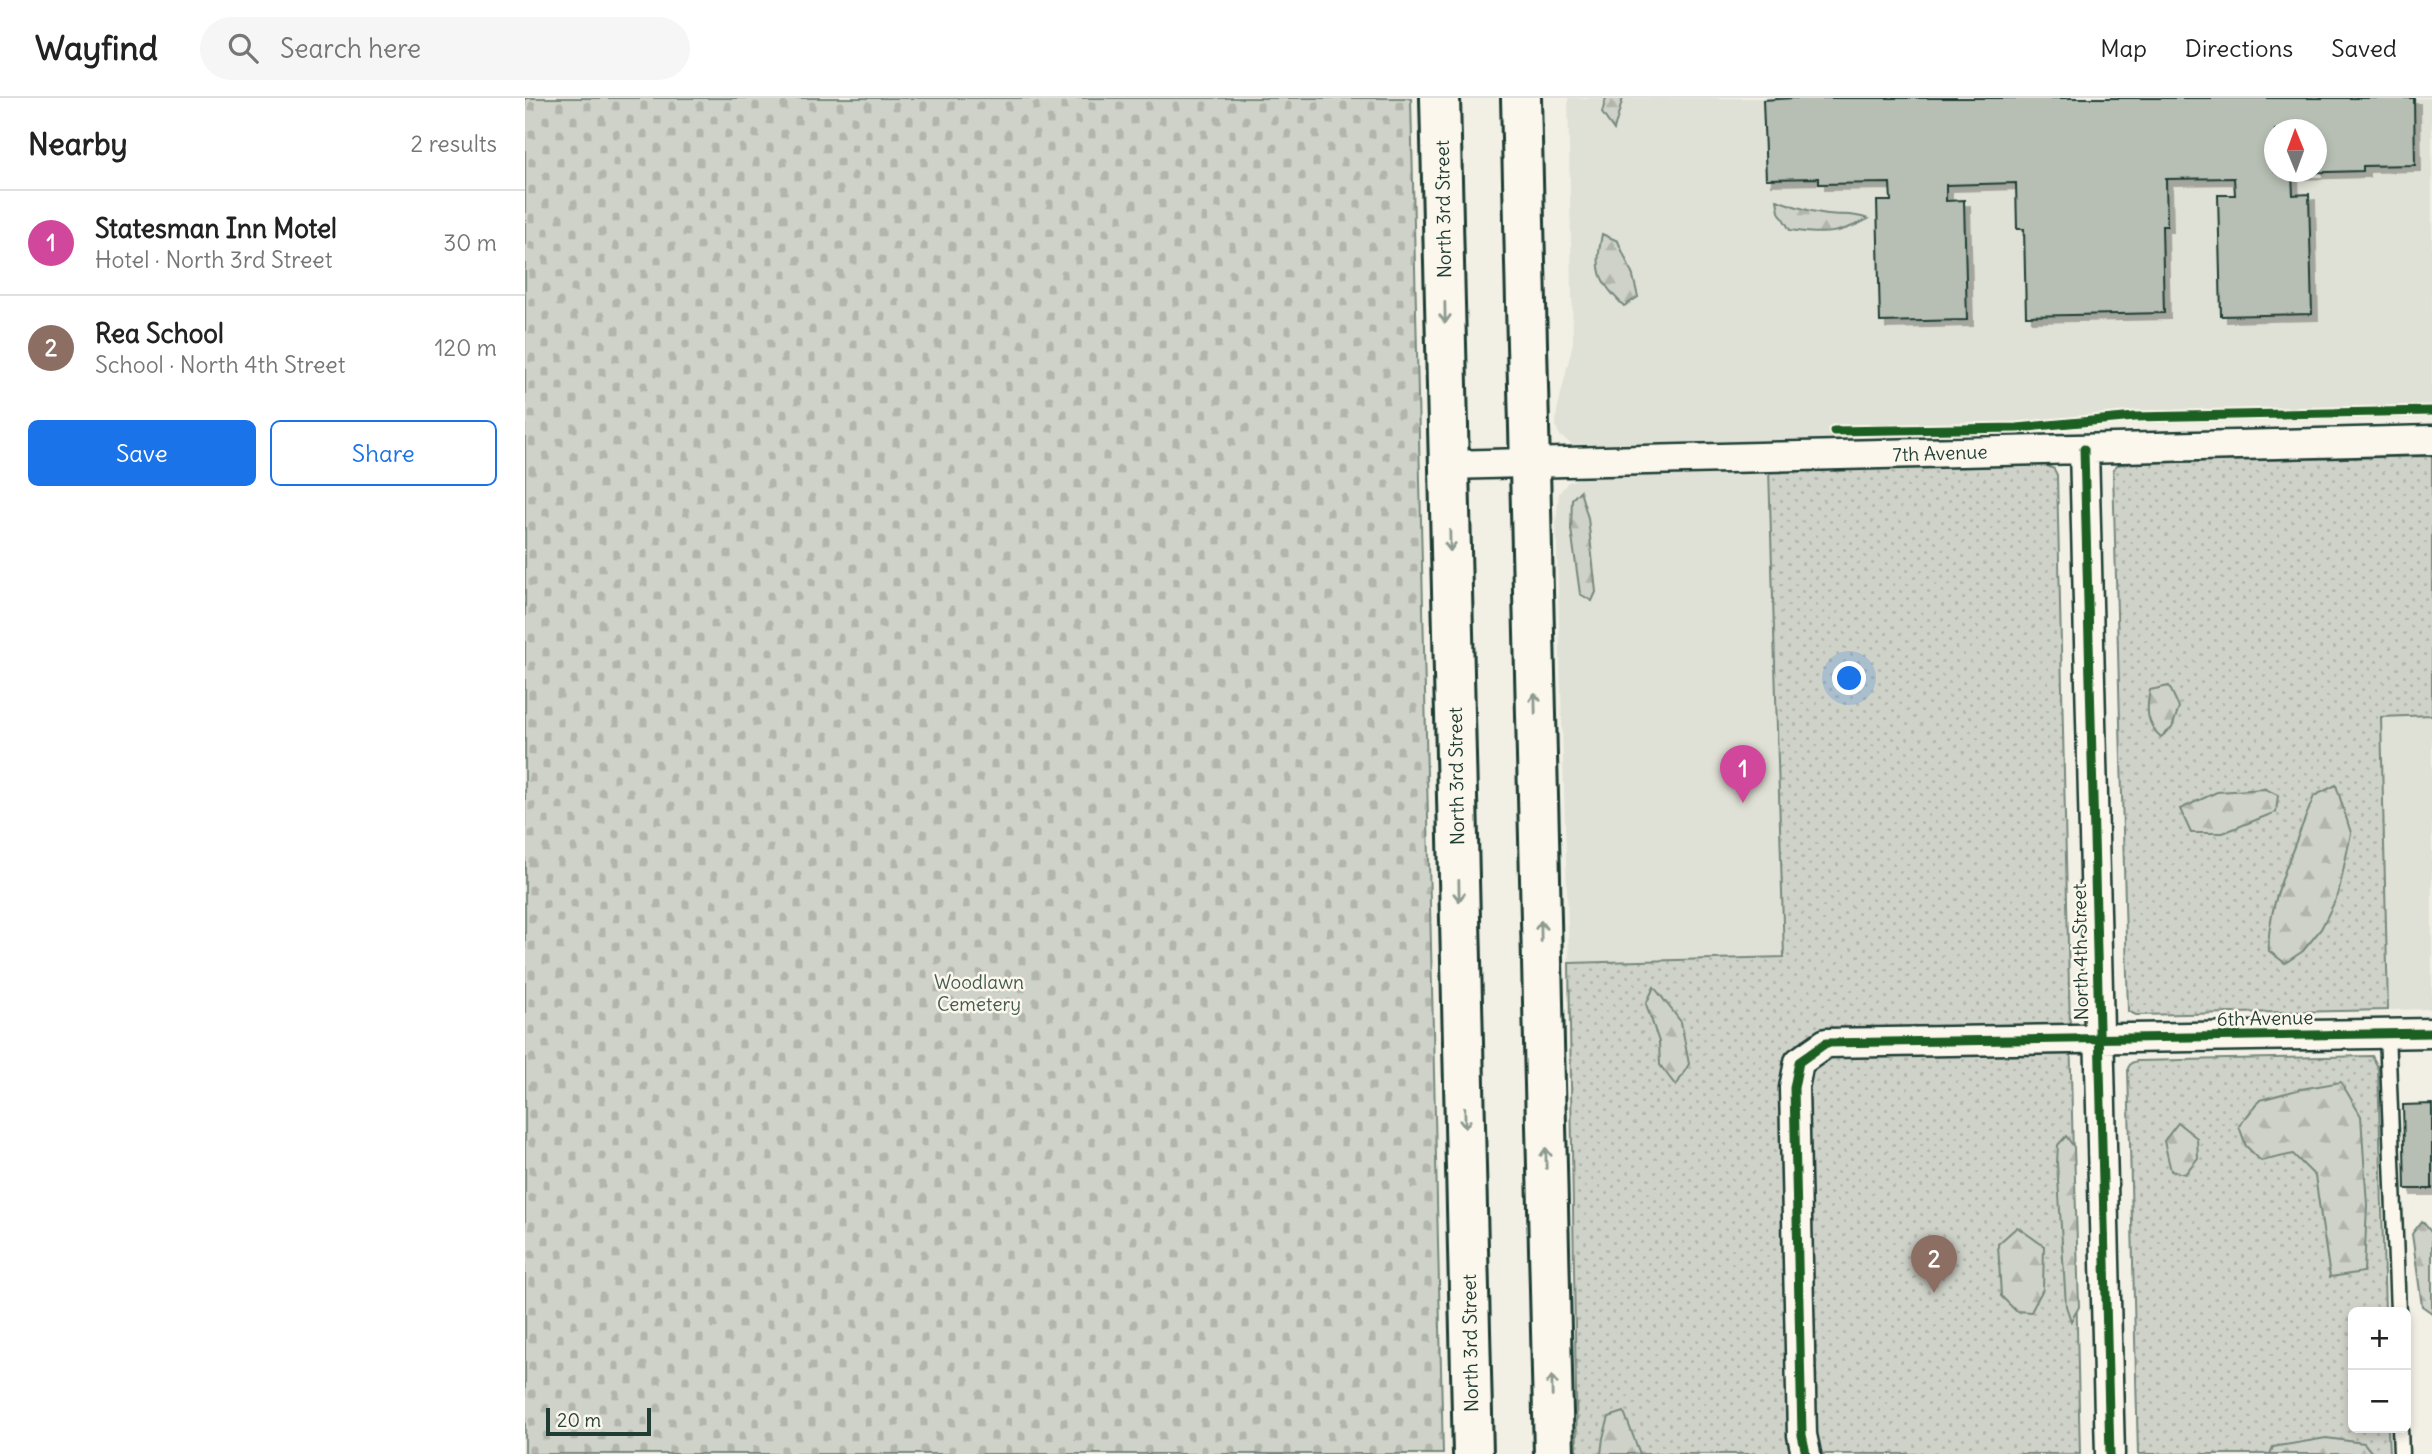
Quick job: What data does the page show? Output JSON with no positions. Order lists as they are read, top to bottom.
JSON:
{
  "streets": {
    "highway": ["North 3rd Street"],
    "street": ["7th Avenue", "North 4th Street", "6th Avenue"]
  },
  "crossings": [
    ["North 3rd Street", "7th Avenue"],
    ["7th Avenue", "North 4th Street"],
    ["North 4th Street", "6th Avenue"]
  ],
  "parks": ["Woodlawn Cemetery"],
  "scale_bar": "20 m",
  "north": "top",
  "page": {
    "header": "Wayfind",
    "search": "Search here",
    "nav": ["Map", "Directions", "Saved"],
    "heading": ["Nearby", "2 results"],
    "list": [
      {
        "mark": "1",
        "name": "Statesman Inn Motel",
        "note": "Hotel · North 3rd Street",
        "value": "30 m"
      },
      {
        "mark": "2",
        "name": "Rea School",
        "note": "School · North 4th Street",
        "value": "120 m"
      }
    ],
    "buttons": ["Save", "Share"],
    "pins": ["1", "2"],
    "map_buttons": ["+", "−"],
    "scale": "20 m"
  }
}
